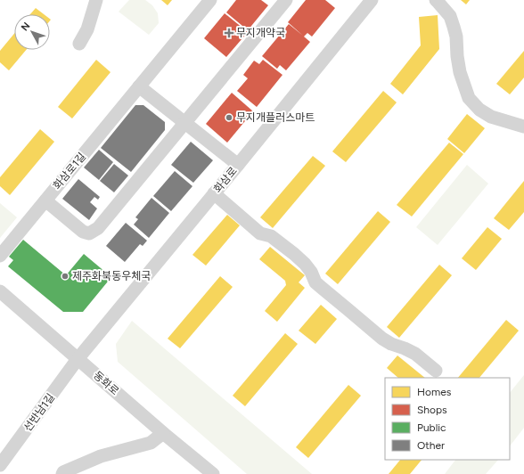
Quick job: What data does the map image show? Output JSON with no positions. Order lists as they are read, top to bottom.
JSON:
{
  "streets": {
    "street": [
      "화삼로1길",
      "화삼로",
      "동화로",
      "선반남1길"
    ]
  },
  "crossings": [
    ["화삼로", "동화로"],
    ["화삼로", "선반남1길"],
    ["동화로", "선반남1길"]
  ],
  "places": {
    "health": ["무지개약국"],
    "other": ["무지개플러스마트", "제주화북동우체국"]
  },
  "legend": [
    "Homes",
    "Shops",
    "Public",
    "Other"
  ],
  "north": "top left"
}
